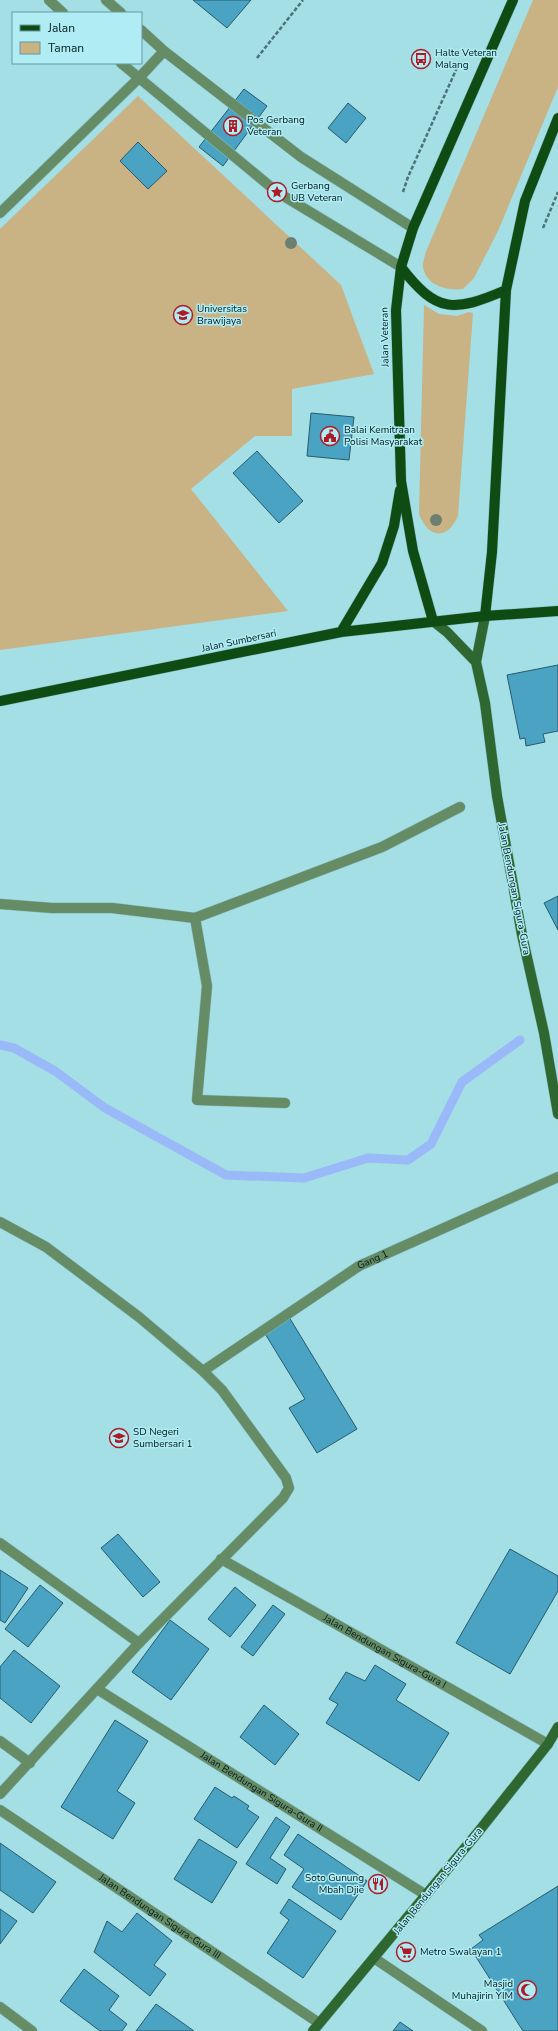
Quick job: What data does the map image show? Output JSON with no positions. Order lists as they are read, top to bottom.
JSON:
{
  "streets": {
    "main road": ["Jalan Veteran", "Jalan Sumbersari", "Jalan Bendungan Sigura-Gura"],
    "street": [
      "Gang 1",
      "Jalan Bendungan Sigura-Gura I",
      "Jalan Bendungan Sigura-Gura II",
      "Jalan Bendungan Sigura-Gura III"
    ]
  },
  "crossings": [
    ["Jalan Veteran", "Jalan Sumbersari"],
    ["Jalan Bendungan Sigura-Gura", "Jalan Bendungan Sigura-Gura I"],
    ["Jalan Bendungan Sigura-Gura", "Jalan Bendungan Sigura-Gura II"],
    ["Jalan Bendungan Sigura-Gura", "Jalan Bendungan Sigura-Gura III"]
  ],
  "places": {
    "bus stop": ["Halte Veteran Malang"],
    "building": ["Pos Gerbang Veteran"],
    "place": ["Gerbang UB Veteran"],
    "school or university": ["Universitas Brawijaya", "SD Negeri Sumbersari 1"],
    "public building": ["Balai Kemitraan Polisi Masyarakat"],
    "restaurant": ["Soto Gunung Mbah Djie"],
    "supermarket": ["Metro Swalayan 1"],
    "mosque": ["Masjid Muhajirin YIM"]
  },
  "legend": ["Jalan", "Taman"]
}
